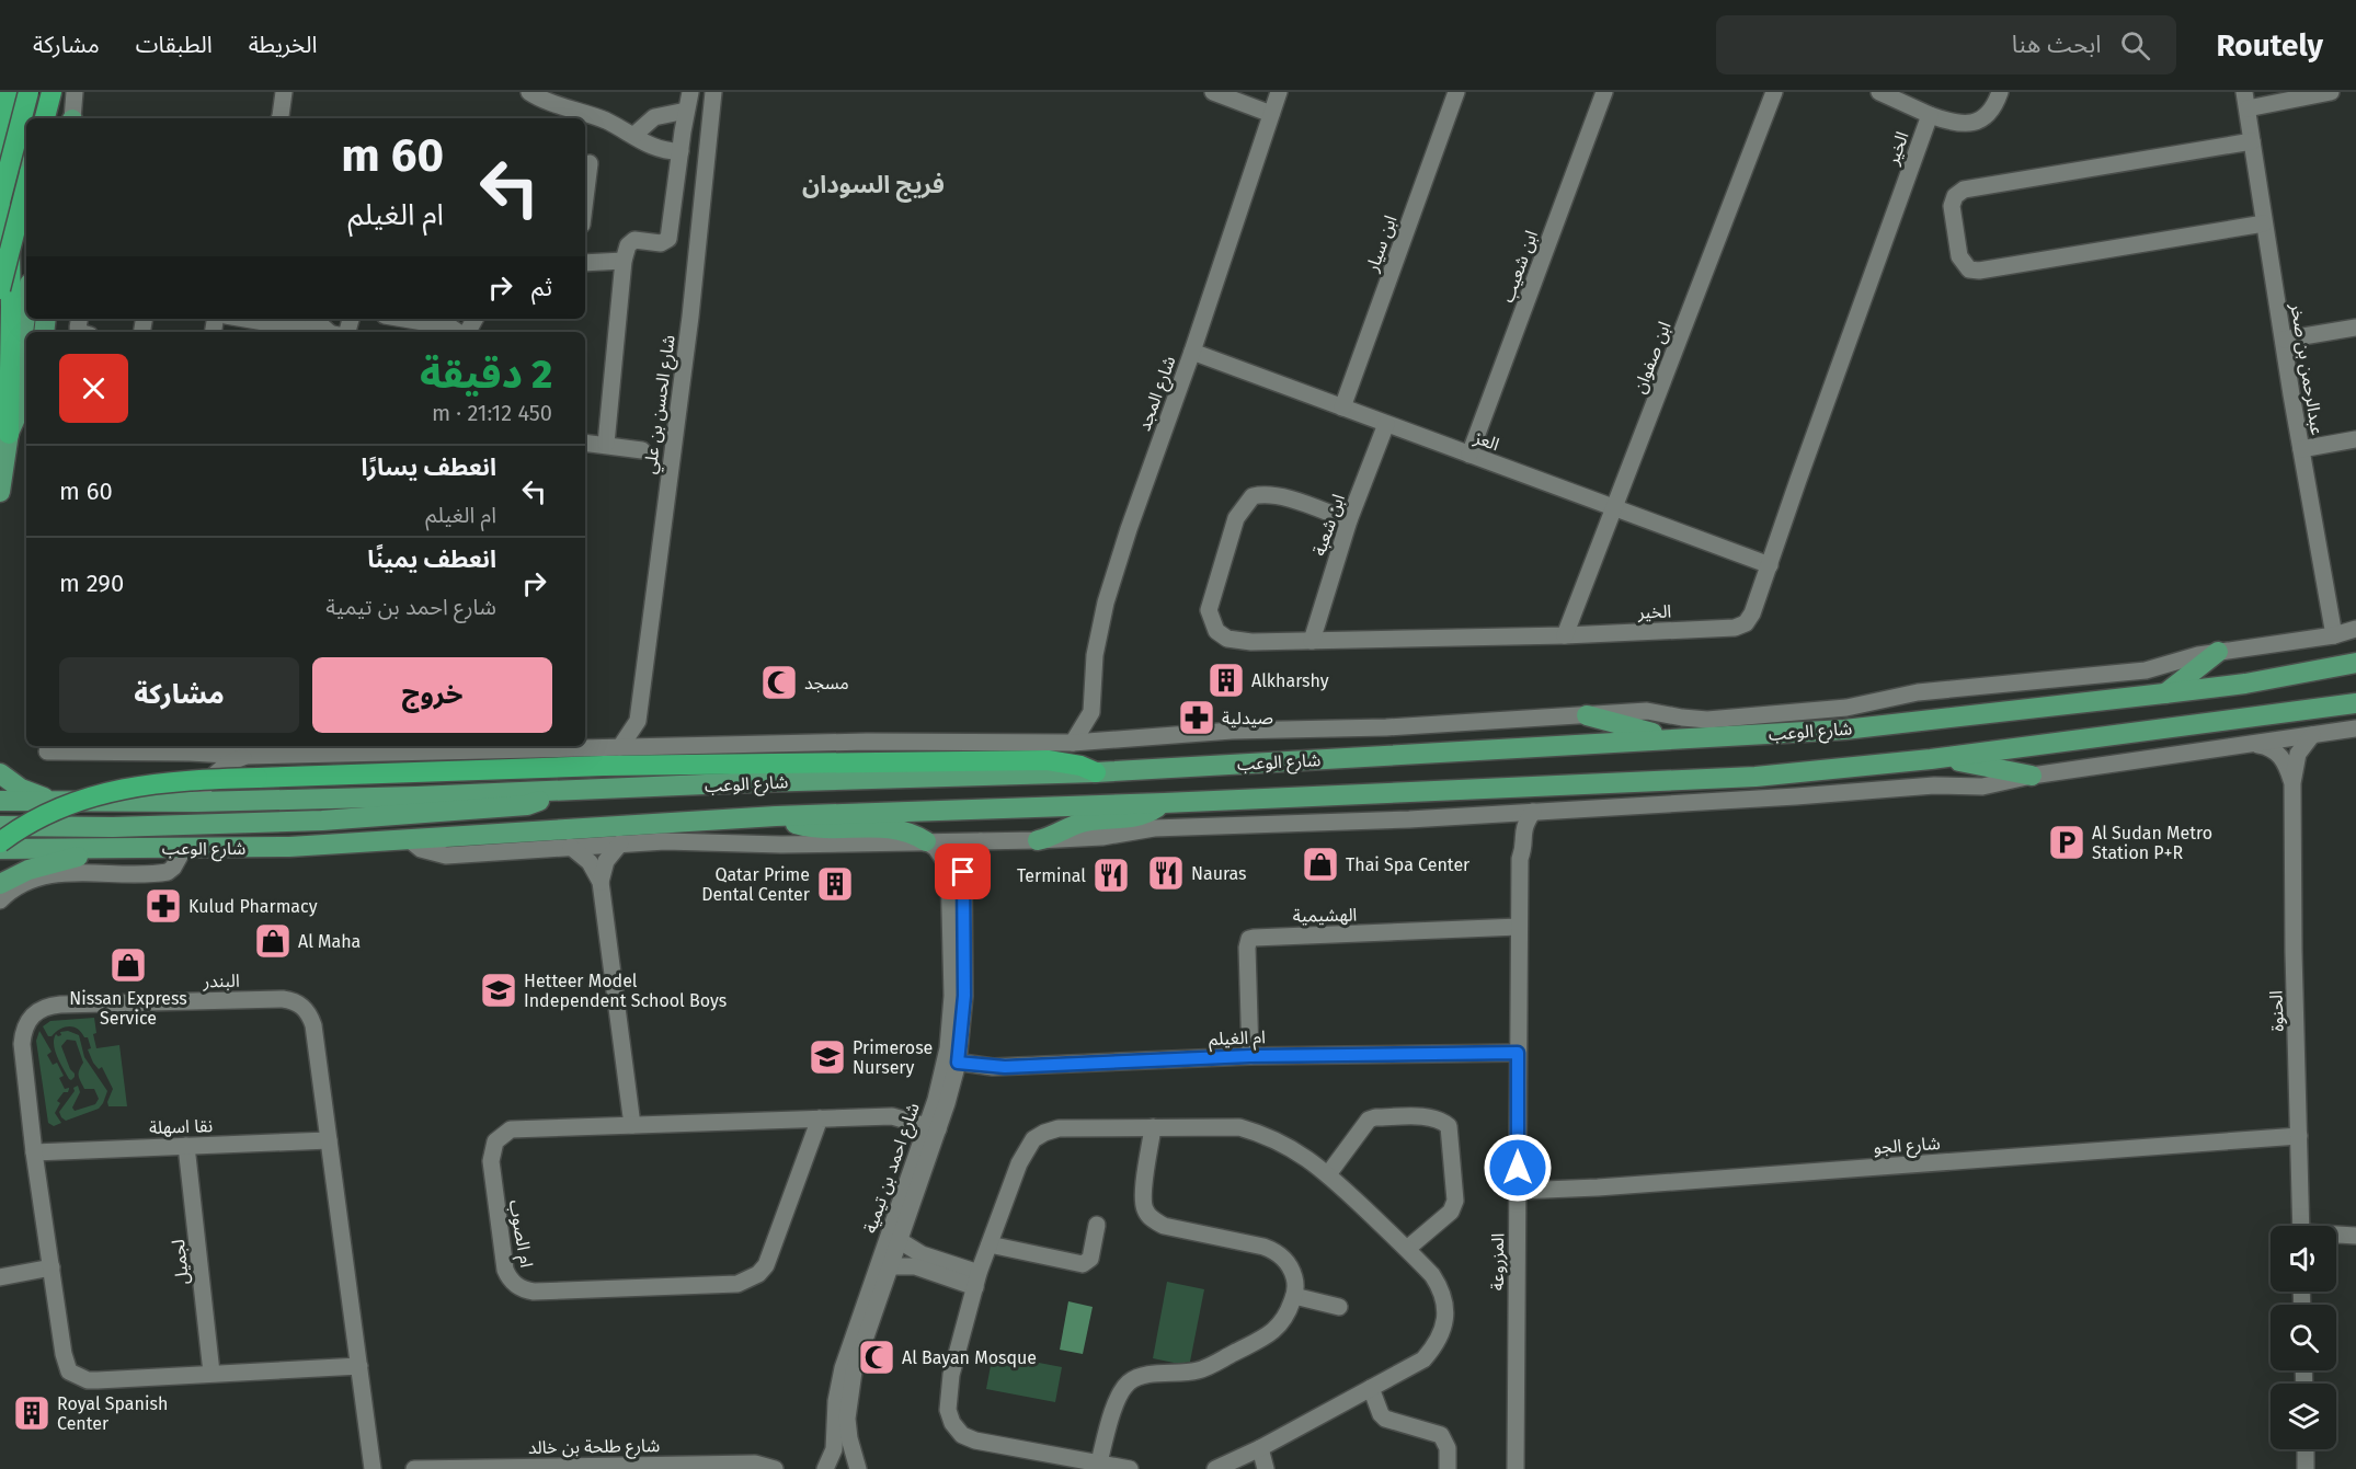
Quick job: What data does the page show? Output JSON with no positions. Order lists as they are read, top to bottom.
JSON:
{
  "streets": {
    "main road": ["شارع الوعب"],
    "street": [
      "الخير",
      "ابن سيار",
      "ابن شعيب",
      "ابن صفوان",
      "عبدالرحمن بن صخر",
      "شارع المجد",
      "شارع الحسن بن علي",
      "العز",
      "ابن شعبة",
      "الهشيمية",
      "البندر",
      "الحنوة",
      "ام الغيلم",
      "نقا اسهلة",
      "شارع الجو",
      "شارع احمد بن تيمية",
      "ام الصوب",
      "لجميل",
      "المزروعة",
      "شارع طلحة بن خالد"
    ]
  },
  "crossings": [
    ["الخير", "ابن صفوان"],
    ["الخير", "العز"],
    ["الخير", "ابن شعبة"],
    ["ابن سيار", "العز"],
    ["ابن شعيب", "العز"],
    ["ابن صفوان", "العز"],
    ["عبدالرحمن بن صخر", "شارع الوعب"],
    ["شارع المجد", "العز"],
    ["شارع المجد", "شارع الوعب"],
    ["شارع الحسن بن علي", "شارع الوعب"],
    ["العز", "ابن شعبة"],
    ["الهشيمية", "ام الغيلم"],
    ["الهشيمية", "المزروعة"],
    ["البندر", "نقا اسهلة"],
    ["البندر", "لجميل"],
    ["الحنوة", "شارع الجو"],
    ["ام الغيلم", "شارع احمد بن تيمية"],
    ["ام الغيلم", "المزروعة"],
    ["نقا اسهلة", "لجميل"],
    ["شارع الجو", "المزروعة"],
    ["شارع احمد بن تيمية", "ام الصوب"]
  ],
  "districts": ["فريج السودان"],
  "places": {
    "building": ["Alkharshy", "Qatar Prime Dental Center", "Royal Spanish Center"],
    "mosque": ["مسجد", "Al Bayan Mosque"],
    "pharmacy": ["صيدلية", "Kulud Pharmacy"],
    "parking": ["Al Sudan Metro Station P+R"],
    "shop": ["Thai Spa Center", "Al Maha", "Nissan Express Service"],
    "restaurant": ["Nauras", "Terminal"],
    "school or university": ["Hetteer Model Independent School Boys", "Primerose Nursery"]
  },
  "page": {
    "header": "Routely",
    "search": "ابحث هنا",
    "nav": ["الخريطة", "الطبقات", "مشاركة"],
    "turn": ["60 m", "ام الغيلم"],
    "then": "ثم",
    "heading": ["2 دقيقة", "450 m · 21:12"],
    "list": [
      {
        "name": "انعطف يسارًا",
        "note": "ام الغيلم",
        "value": "60 m"
      },
      {
        "name": "انعطف يمينًا",
        "note": "شارع احمد بن تيمية",
        "value": "290 m"
      }
    ],
    "buttons": ["خروج", "مشاركة"]
  }
}
